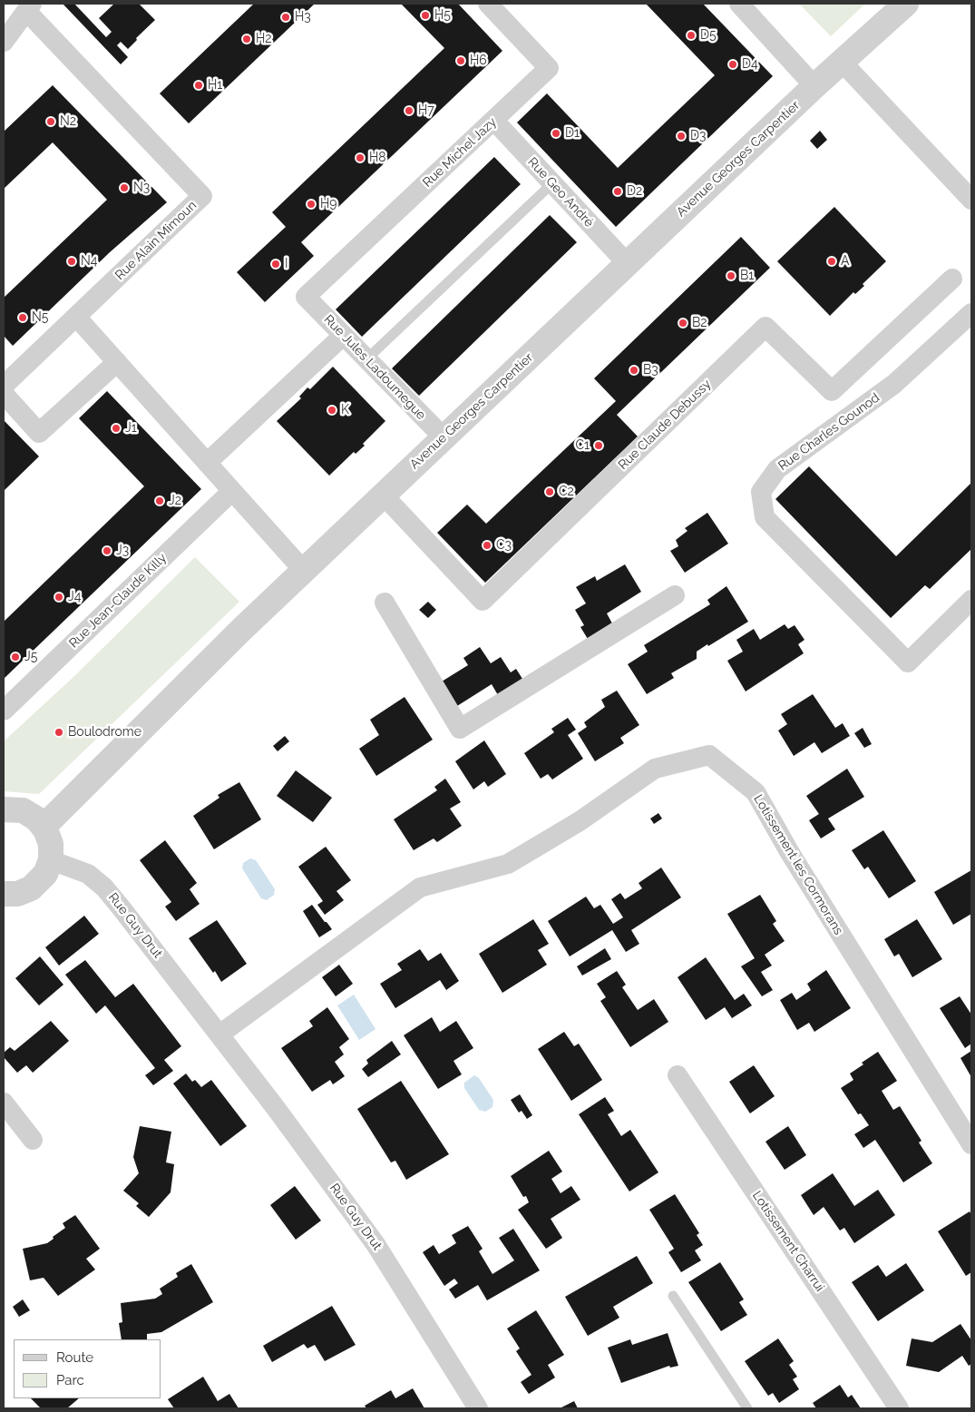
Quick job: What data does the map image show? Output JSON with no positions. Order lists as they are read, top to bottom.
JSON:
{
  "streets": {
    "street": [
      "Rue Michel Jazy",
      "Avenue Georges Carpentier",
      "Rue Geo André",
      "Rue Alain Mimoun",
      "Rue Jules Ladoumegue",
      "Rue Claude Debussy",
      "Rue Charles Gounod",
      "Rue Jean-Claude Killy",
      "Lotissement les Cormorans",
      "Rue Guy Drut",
      "Lotissement Charrui"
    ]
  },
  "crossings": [
    ["Rue Michel Jazy", "Rue Geo André"],
    ["Rue Michel Jazy", "Rue Jules Ladoumegue"],
    ["Avenue Georges Carpentier", "Rue Geo André"],
    ["Avenue Georges Carpentier", "Rue Jules Ladoumegue"],
    ["Avenue Georges Carpentier", "Rue Claude Debussy"],
    ["Lotissement les Cormorans", "Rue Guy Drut"]
  ],
  "places": [
    "H5",
    "H3",
    "D5",
    "H2",
    "H6",
    "D4",
    "H1",
    "H7",
    "N2",
    "D1",
    "D3",
    "H8",
    "N3",
    "D2",
    "H9",
    "N4",
    "A",
    "I",
    "B1",
    "N5",
    "B2",
    "B3",
    "K",
    "J1",
    "C1",
    "C2",
    "J2",
    "C3",
    "J3",
    "J4",
    "J5",
    "Boulodrome"
  ],
  "legend": ["Route", "Parc"]
}
